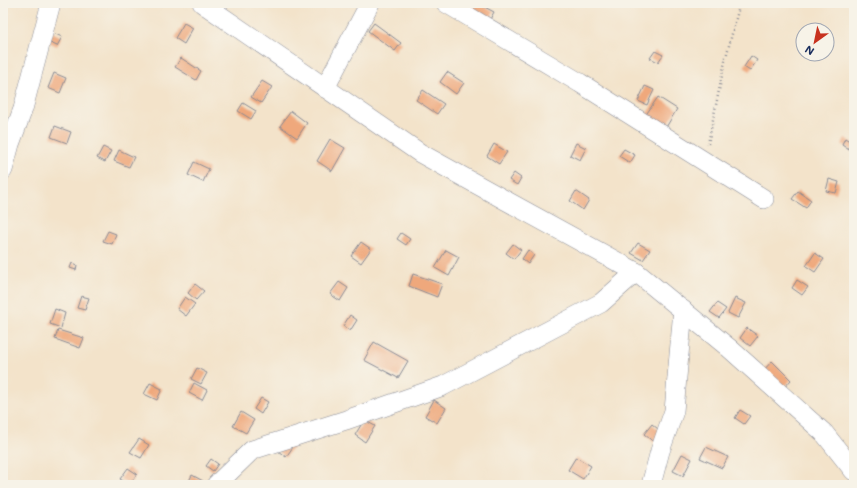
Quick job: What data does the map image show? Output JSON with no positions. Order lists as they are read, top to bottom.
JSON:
{
  "north": "bottom left"
}
